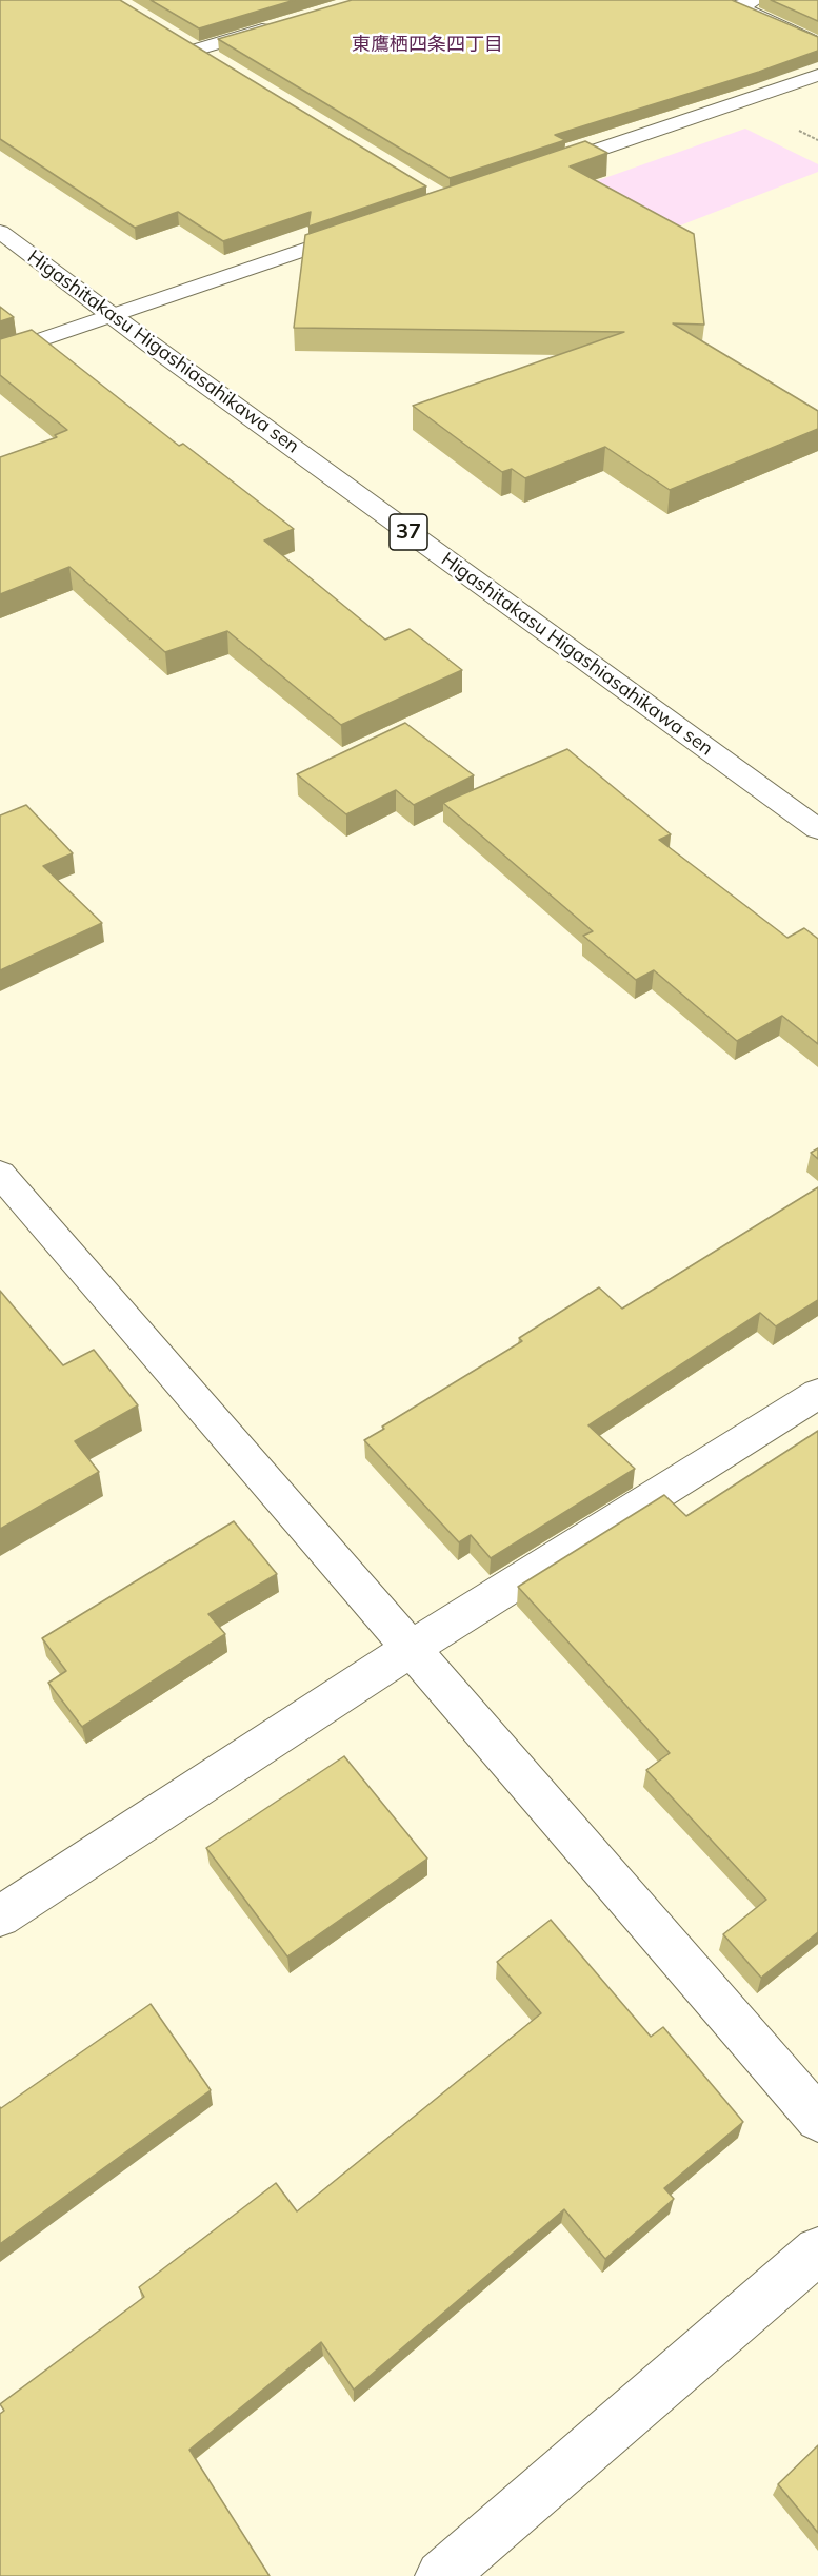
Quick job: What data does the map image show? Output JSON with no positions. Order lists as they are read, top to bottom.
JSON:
{
  "streets": {
    "street": ["Higashitakasu Higashiasahikawa sen", "37"]
  },
  "districts": ["東鷹栖四条四丁目"]
}
